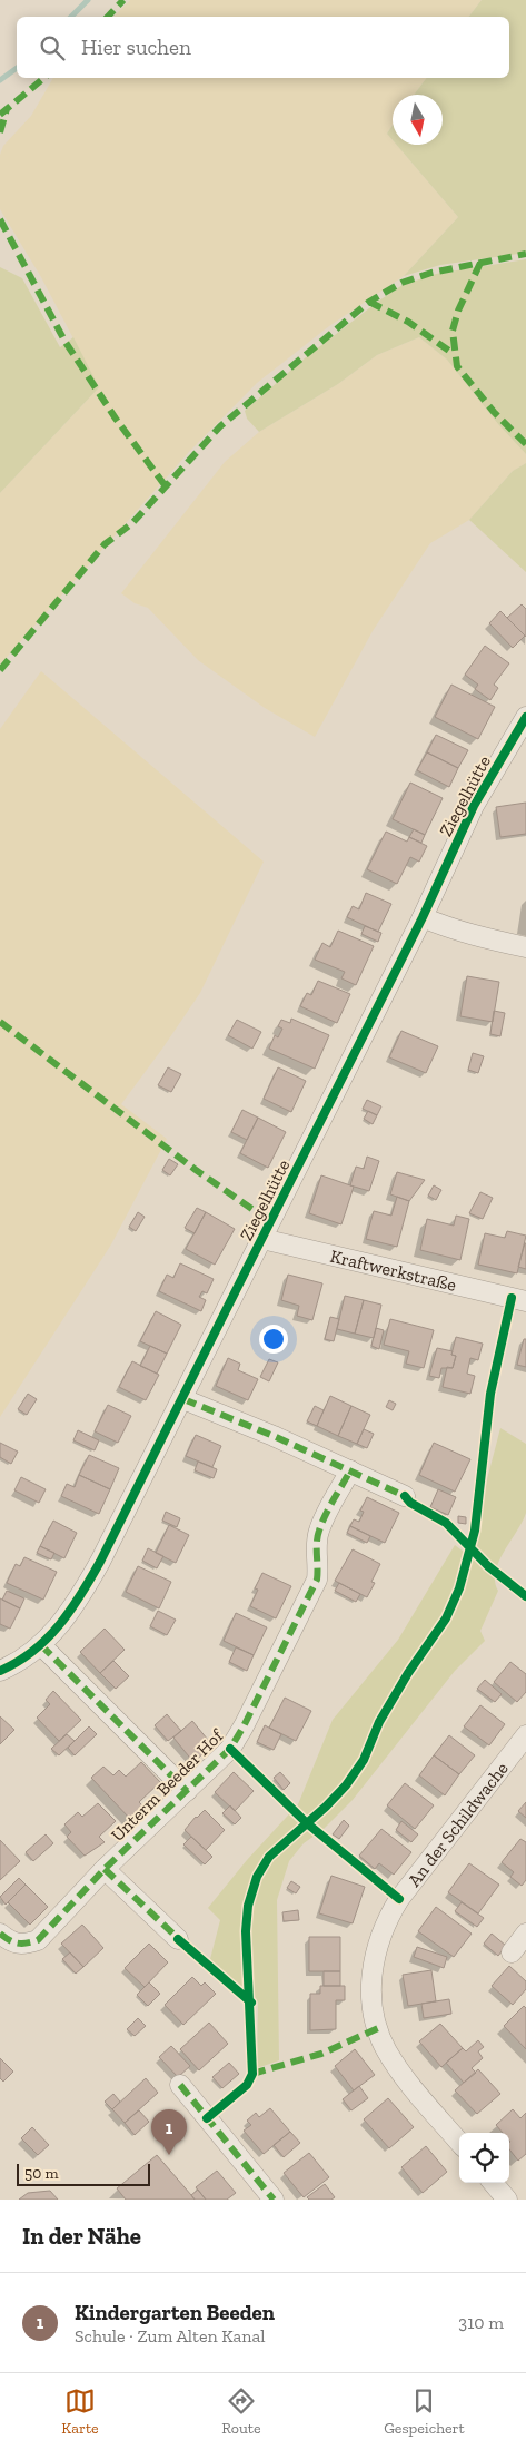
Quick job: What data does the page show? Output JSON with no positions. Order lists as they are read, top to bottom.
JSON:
{
  "streets": {
    "street": [
      "Ziegelhütte",
      "Kraftwerkstraße",
      "Unterm Beeder Hof",
      "An der Schildwache"
    ]
  },
  "crossings": [
    ["Ziegelhütte", "Kraftwerkstraße"],
    ["Ziegelhütte", "Unterm Beeder Hof"]
  ],
  "scale_bar": "50 m",
  "north": "bottom",
  "page": {
    "search": "Hier suchen",
    "pins": "1",
    "scale": "50 m",
    "heading": "In der Nähe",
    "list": [
      {
        "mark": "1",
        "name": "Kindergarten Beeden",
        "note": "Schule · Zum Alten Kanal",
        "value": "310 m"
      }
    ],
    "nav": ["Karte", "Route", "Gespeichert"]
  }
}
